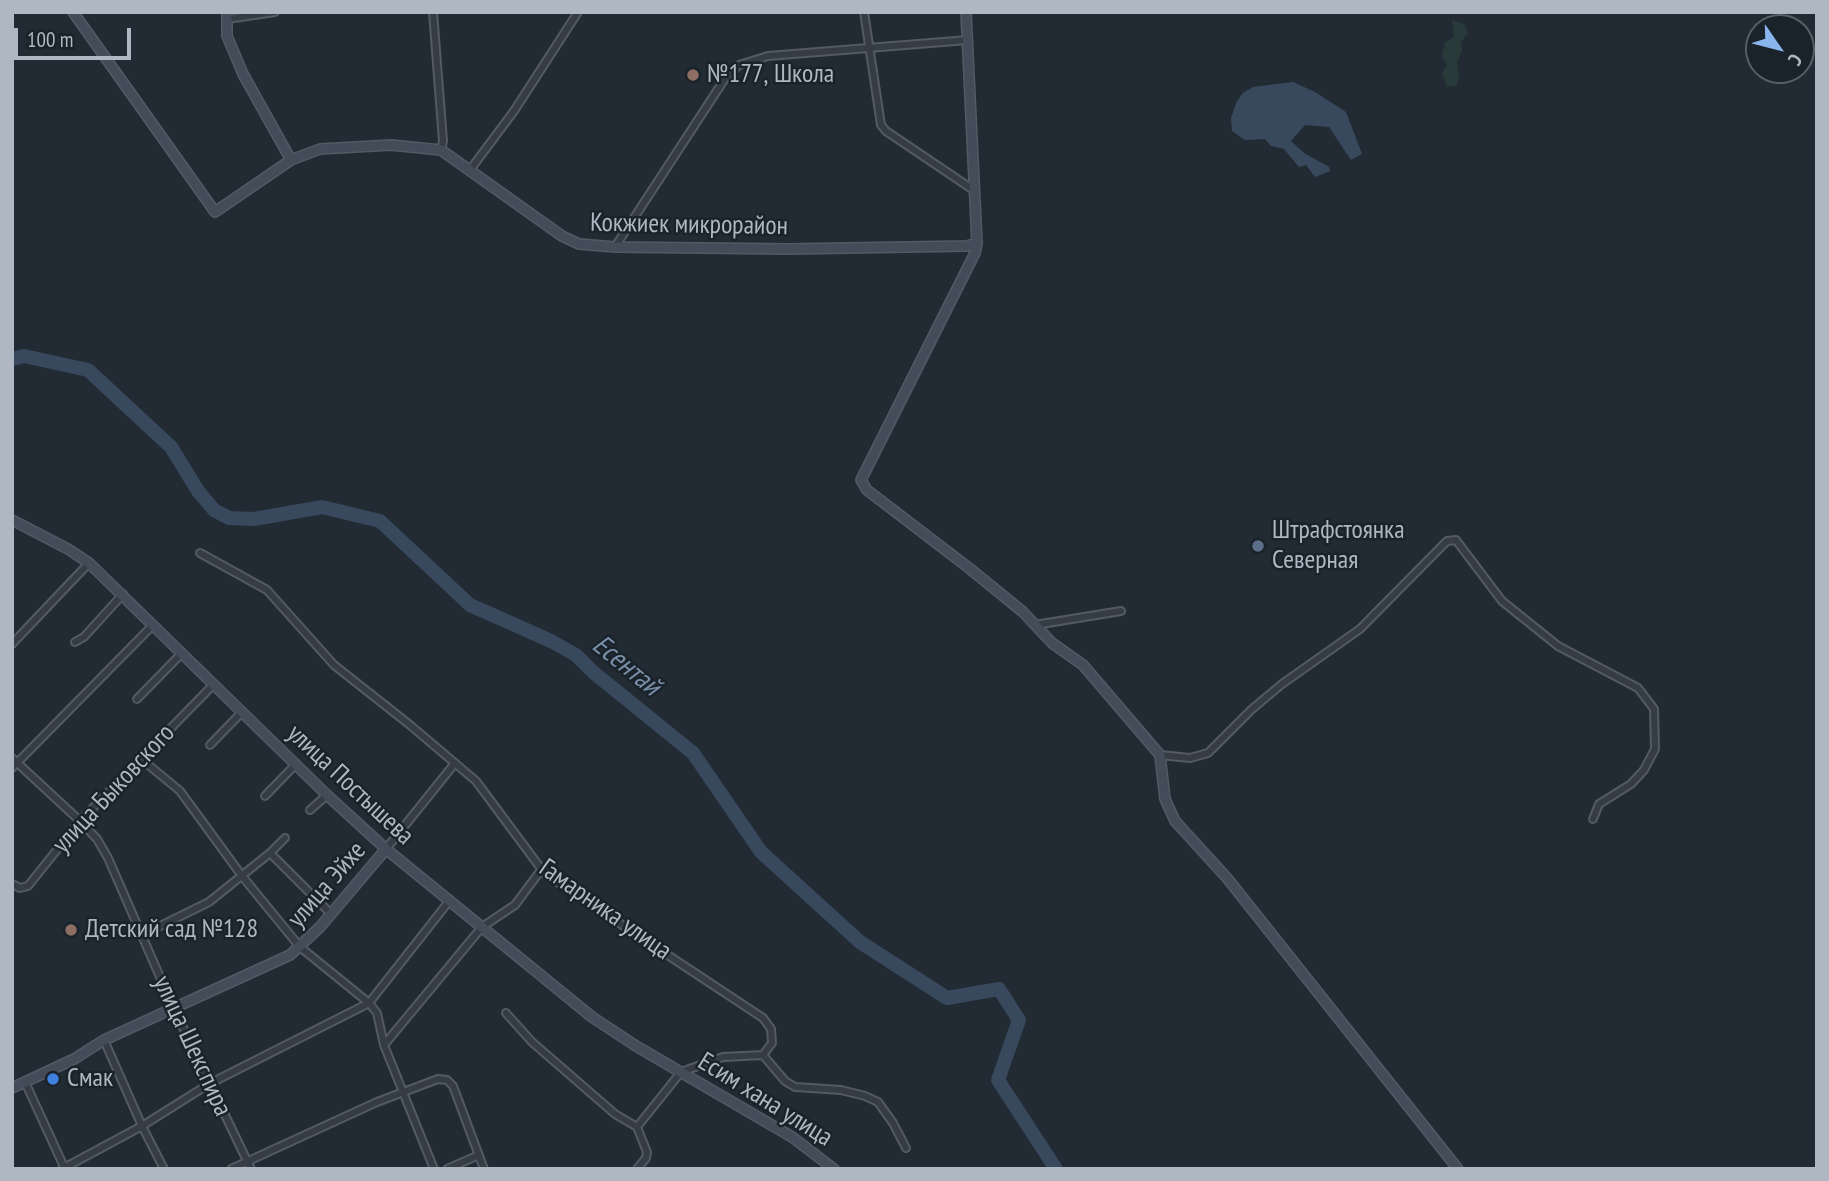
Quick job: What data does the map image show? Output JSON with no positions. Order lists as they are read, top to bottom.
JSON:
{
  "streets": {
    "street": [
      "Кокжиек микрорайон",
      "улица Постышева",
      "улица Быковского",
      "улица Эйхе",
      "Гамарника улица",
      "улица Шекспира",
      "Есим хана улица"
    ]
  },
  "crossings": [
    ["улица Постышева", "улица Быковского"],
    ["улица Постышева", "улица Эйхе"],
    ["улица Постышева", "Есим хана улица"],
    ["улица Быковского", "улица Шекспира"],
    ["улица Эйхе", "Гамарника улица"],
    ["улица Эйхе", "улица Шекспира"]
  ],
  "water": ["Есентай"],
  "places": [
    "№177, Школа",
    "Штрафстоянка Северная",
    "Детский сад №128",
    "Смак"
  ],
  "scale_bar": "100 m",
  "north": "bottom right"
}
